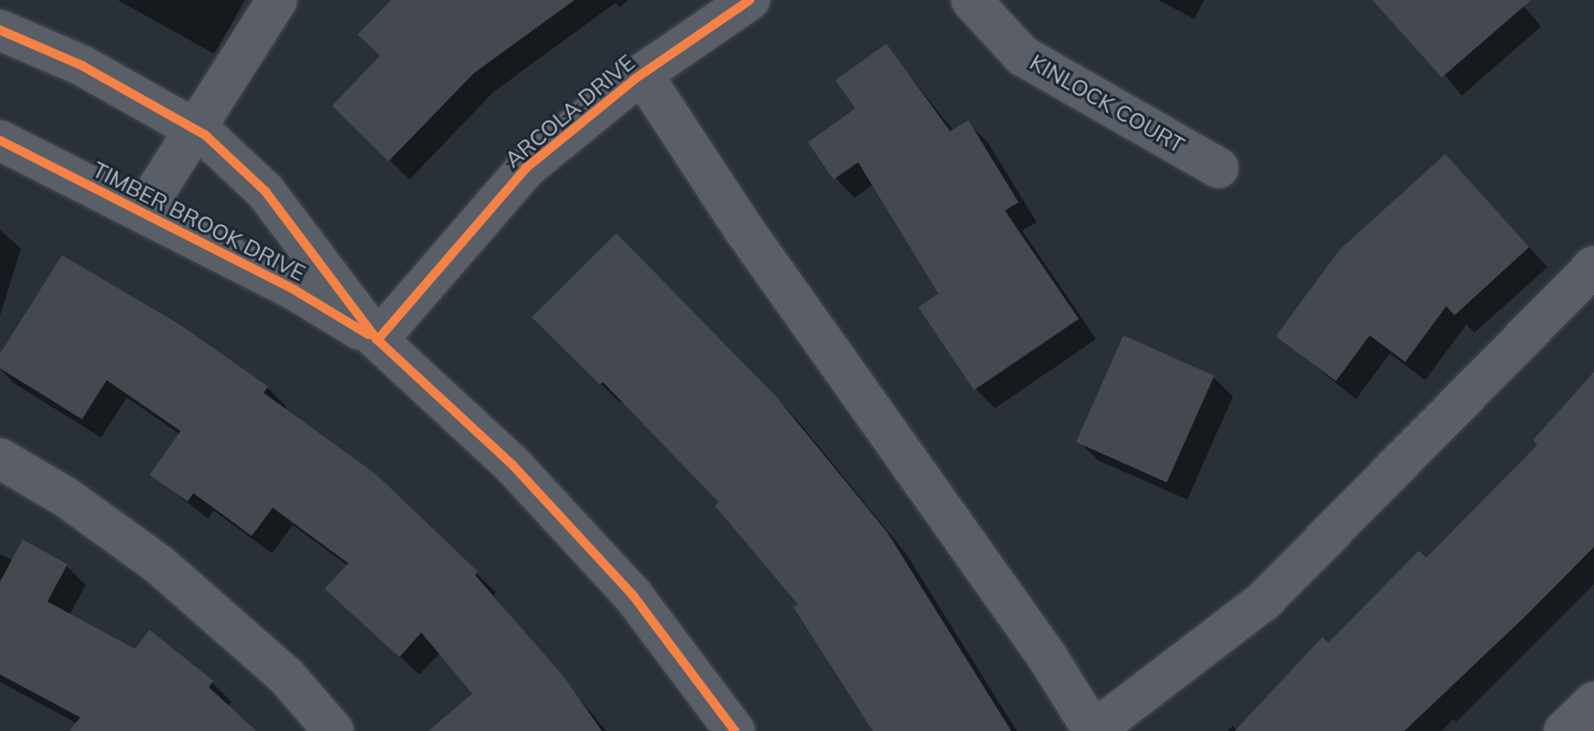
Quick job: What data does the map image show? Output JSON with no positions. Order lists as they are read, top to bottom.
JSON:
{
  "streets": {
    "street": ["KINLOCK COURT", "ARCOLA DRIVE", "TIMBER BROOK DRIVE"]
  },
  "crossings": [
    ["ARCOLA DRIVE", "TIMBER BROOK DRIVE"]
  ]
}
